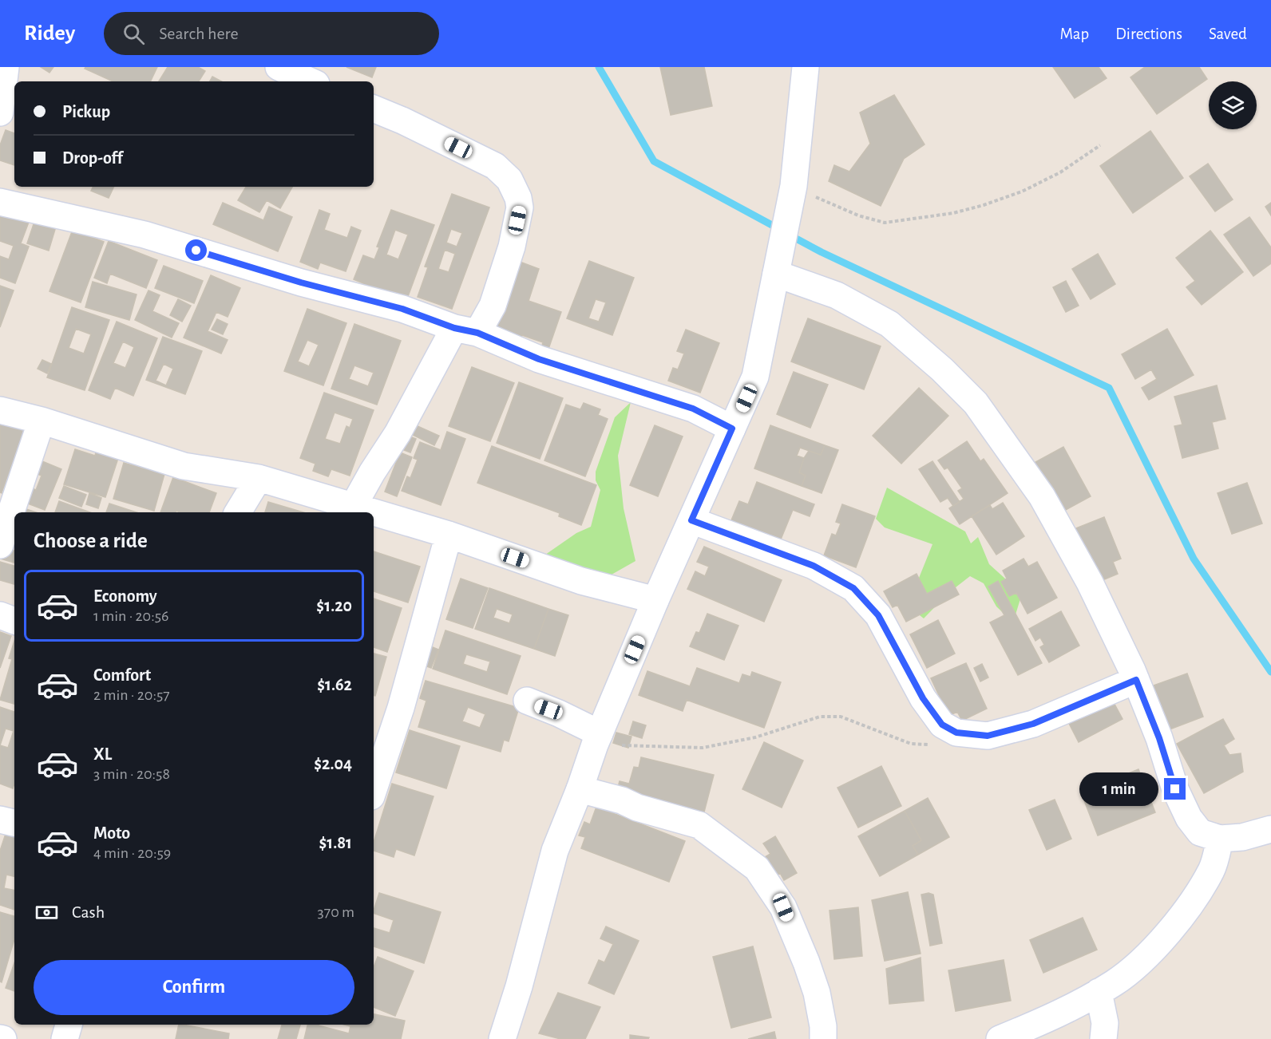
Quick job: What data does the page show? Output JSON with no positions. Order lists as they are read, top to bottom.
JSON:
{
  "page": {
    "header": "Ridey",
    "search": "Search here",
    "nav": ["Map", "Directions", "Saved"],
    "banner": ["Pickup", "Drop-off"],
    "heading": "Choose a ride",
    "list": [
      {
        "name": "Economy",
        "note": "1 min · 20:56",
        "value": "$1.20"
      },
      {
        "name": "Comfort",
        "note": "2 min · 20:57",
        "value": "$1.62"
      },
      {
        "name": "XL",
        "note": "3 min · 20:58",
        "value": "$2.04"
      },
      {
        "name": "Moto",
        "note": "4 min · 20:59",
        "value": "$1.81"
      }
    ],
    "bubble": "1 min",
    "pay": ["Cash", "370 m"],
    "buttons": "Confirm"
  }
}
